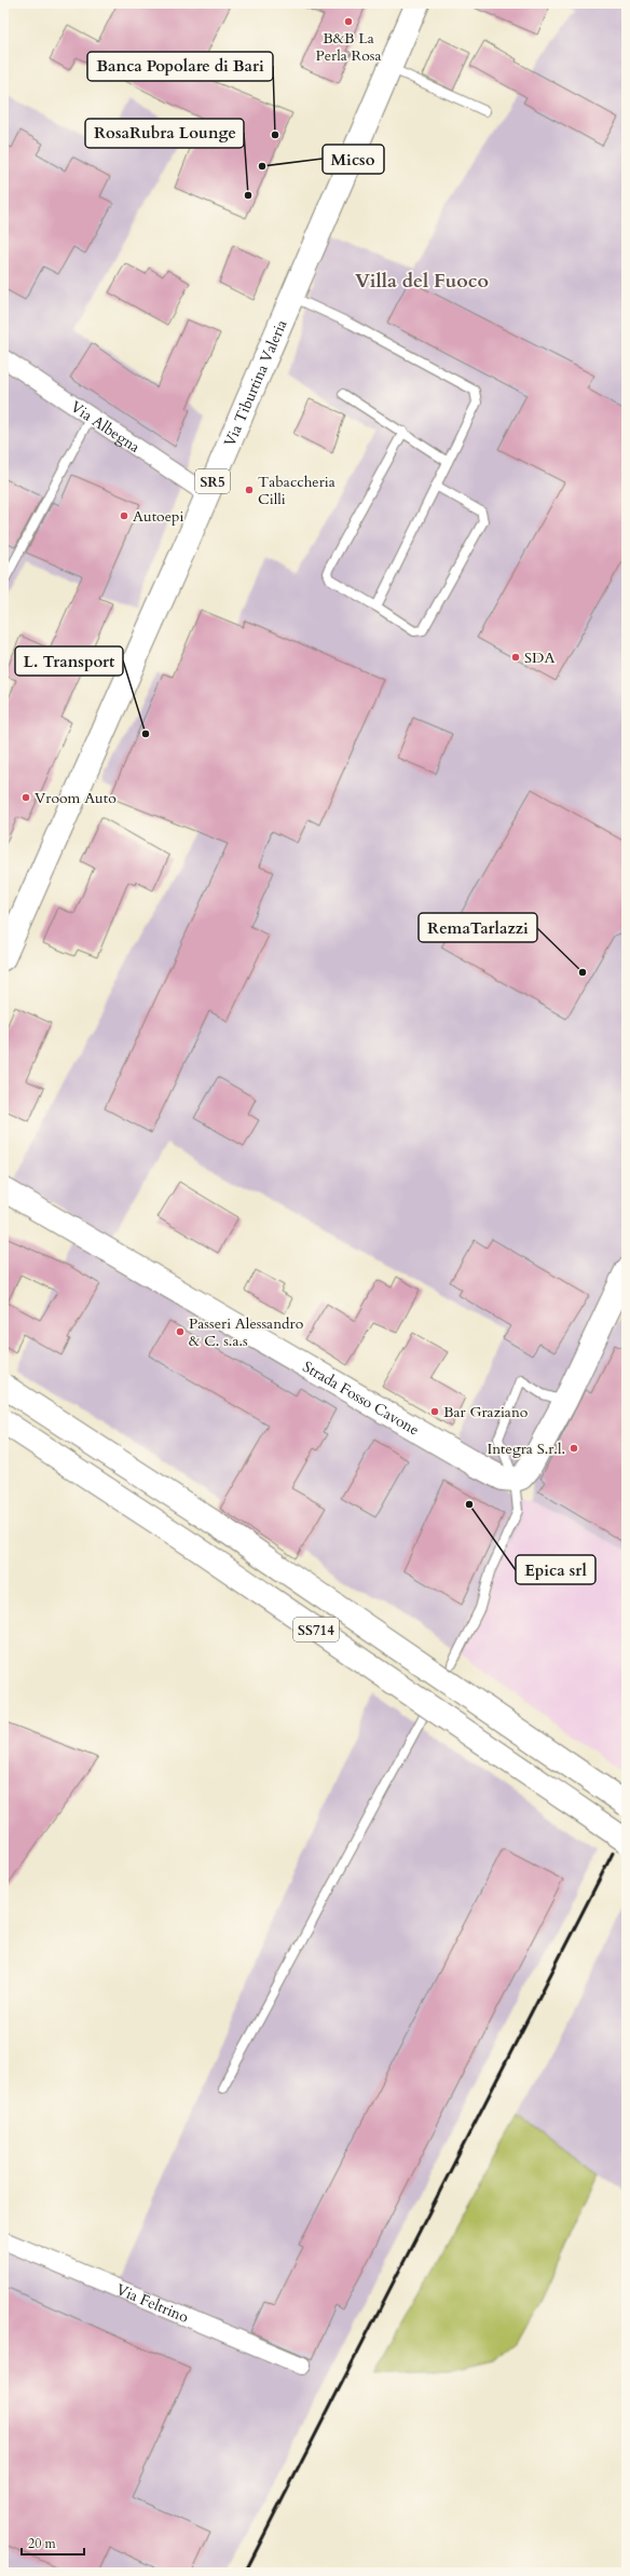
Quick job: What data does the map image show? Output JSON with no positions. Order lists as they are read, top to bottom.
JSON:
{
  "streets": {
    "main road": [
      "Via Tiburtina Valeria",
      "SR5",
      "Strada Fosso Cavone",
      "SS714"
    ],
    "street": ["Via Albegna", "Via Feltrino"]
  },
  "crossings": [
    ["Via Tiburtina Valeria", "Via Albegna"]
  ],
  "districts": ["Villa del Fuoco"],
  "places": [
    "B&B La Perla Rosa",
    "Banca Popolare di Bari",
    "Micso",
    "RosaRubra Lounge",
    "Tabaccheria Cilli",
    "Autoepi",
    "SDA",
    "L. Transport",
    "Vroom Auto",
    "RemaTarlazzi",
    "Passeri Alessandro & C. s.a.s",
    "Bar Graziano",
    "Integra S.r.l.",
    "Epica srl"
  ],
  "scale_bar": "20 m"
}
